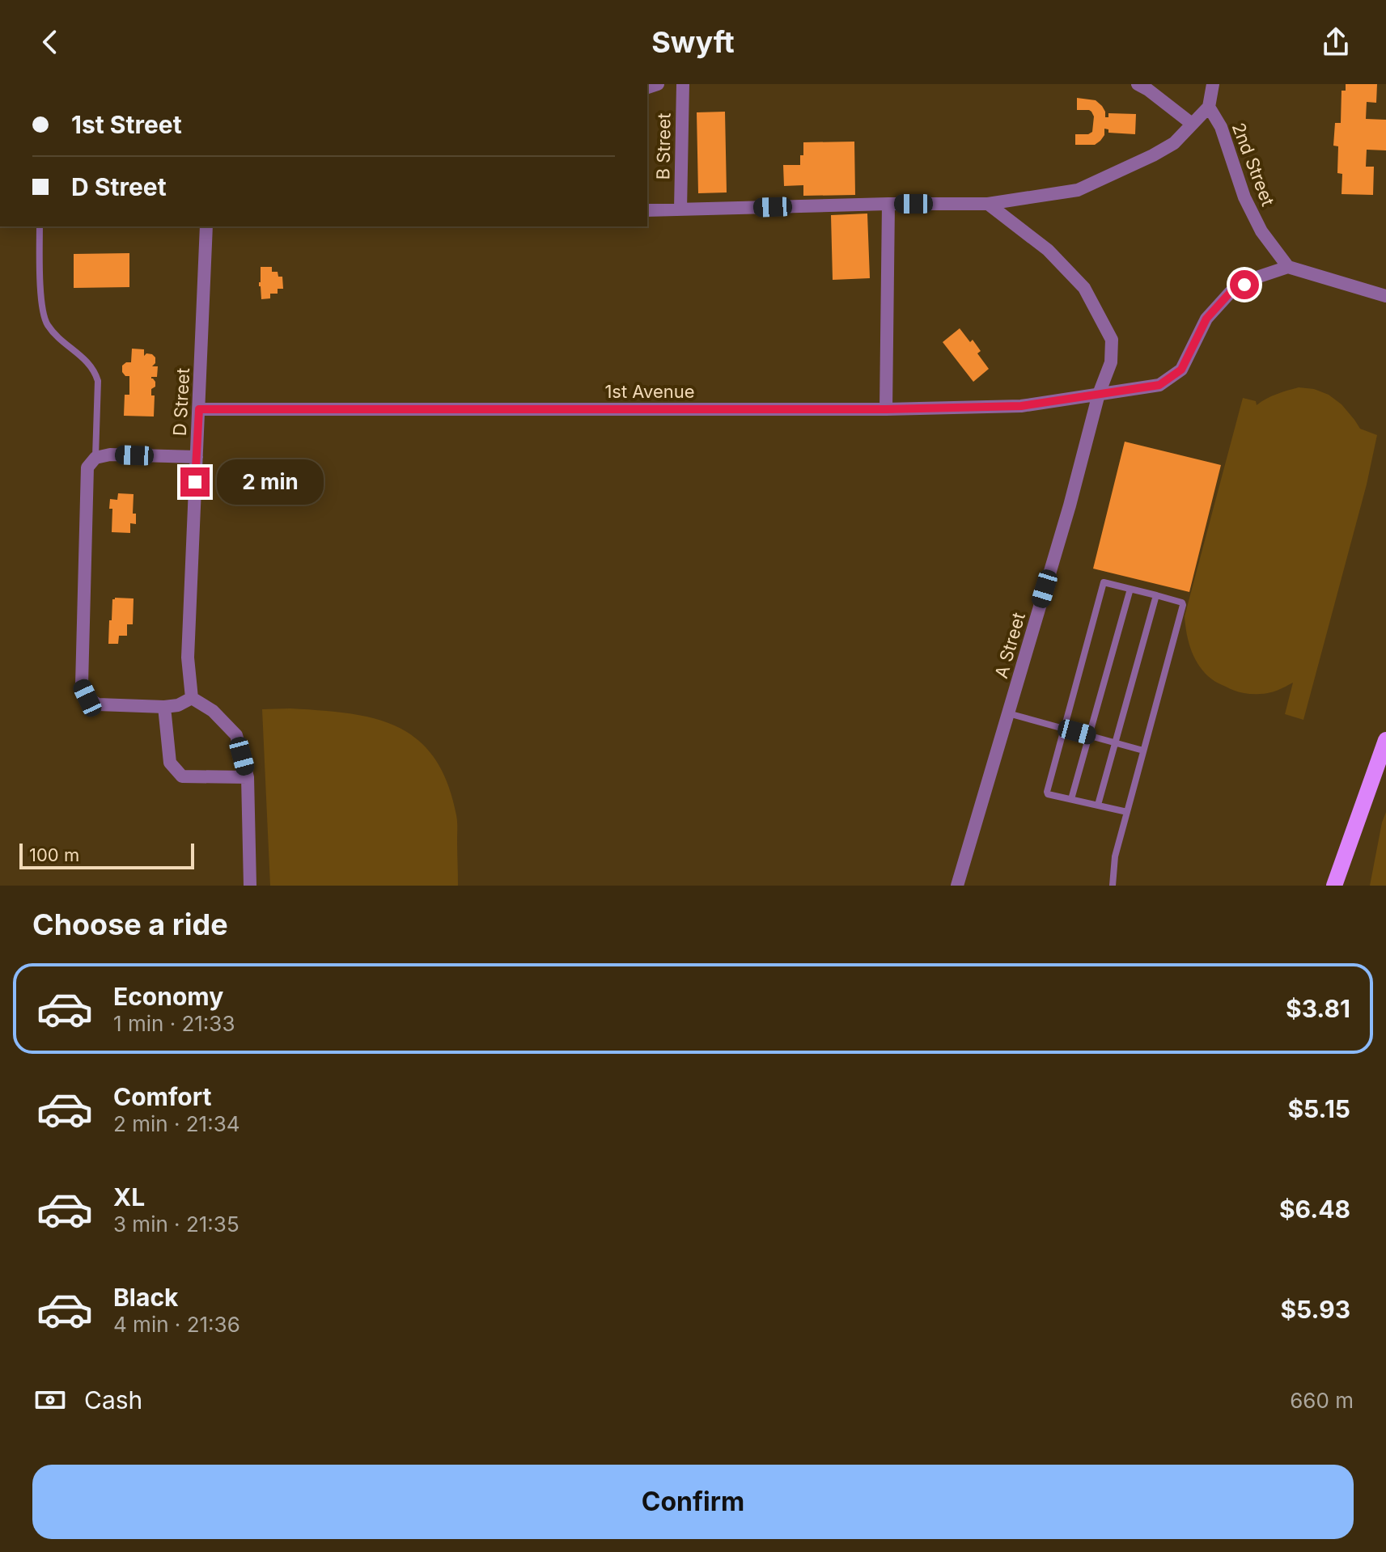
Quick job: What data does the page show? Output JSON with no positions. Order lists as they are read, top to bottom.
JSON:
{
  "streets": {
    "street": [
      "B Street",
      "2nd Street",
      "1st Avenue",
      "D Street",
      "A Street"
    ]
  },
  "crossings": [
    ["2nd Street", "1st Avenue"],
    ["1st Avenue", "D Street"],
    ["1st Avenue", "A Street"]
  ],
  "scale_bar": "100 m",
  "page": {
    "header": "Swyft",
    "banner": ["1st Street", "D Street"],
    "bubble": "2 min",
    "scale": "100 m",
    "heading": "Choose a ride",
    "list": [
      {
        "name": "Economy",
        "note": "1 min · 21:33",
        "value": "$3.81"
      },
      {
        "name": "Comfort",
        "note": "2 min · 21:34",
        "value": "$5.15"
      },
      {
        "name": "XL",
        "note": "3 min · 21:35",
        "value": "$6.48"
      },
      {
        "name": "Black",
        "note": "4 min · 21:36",
        "value": "$5.93"
      }
    ],
    "pay": ["Cash", "660 m"],
    "buttons": "Confirm"
  }
}
